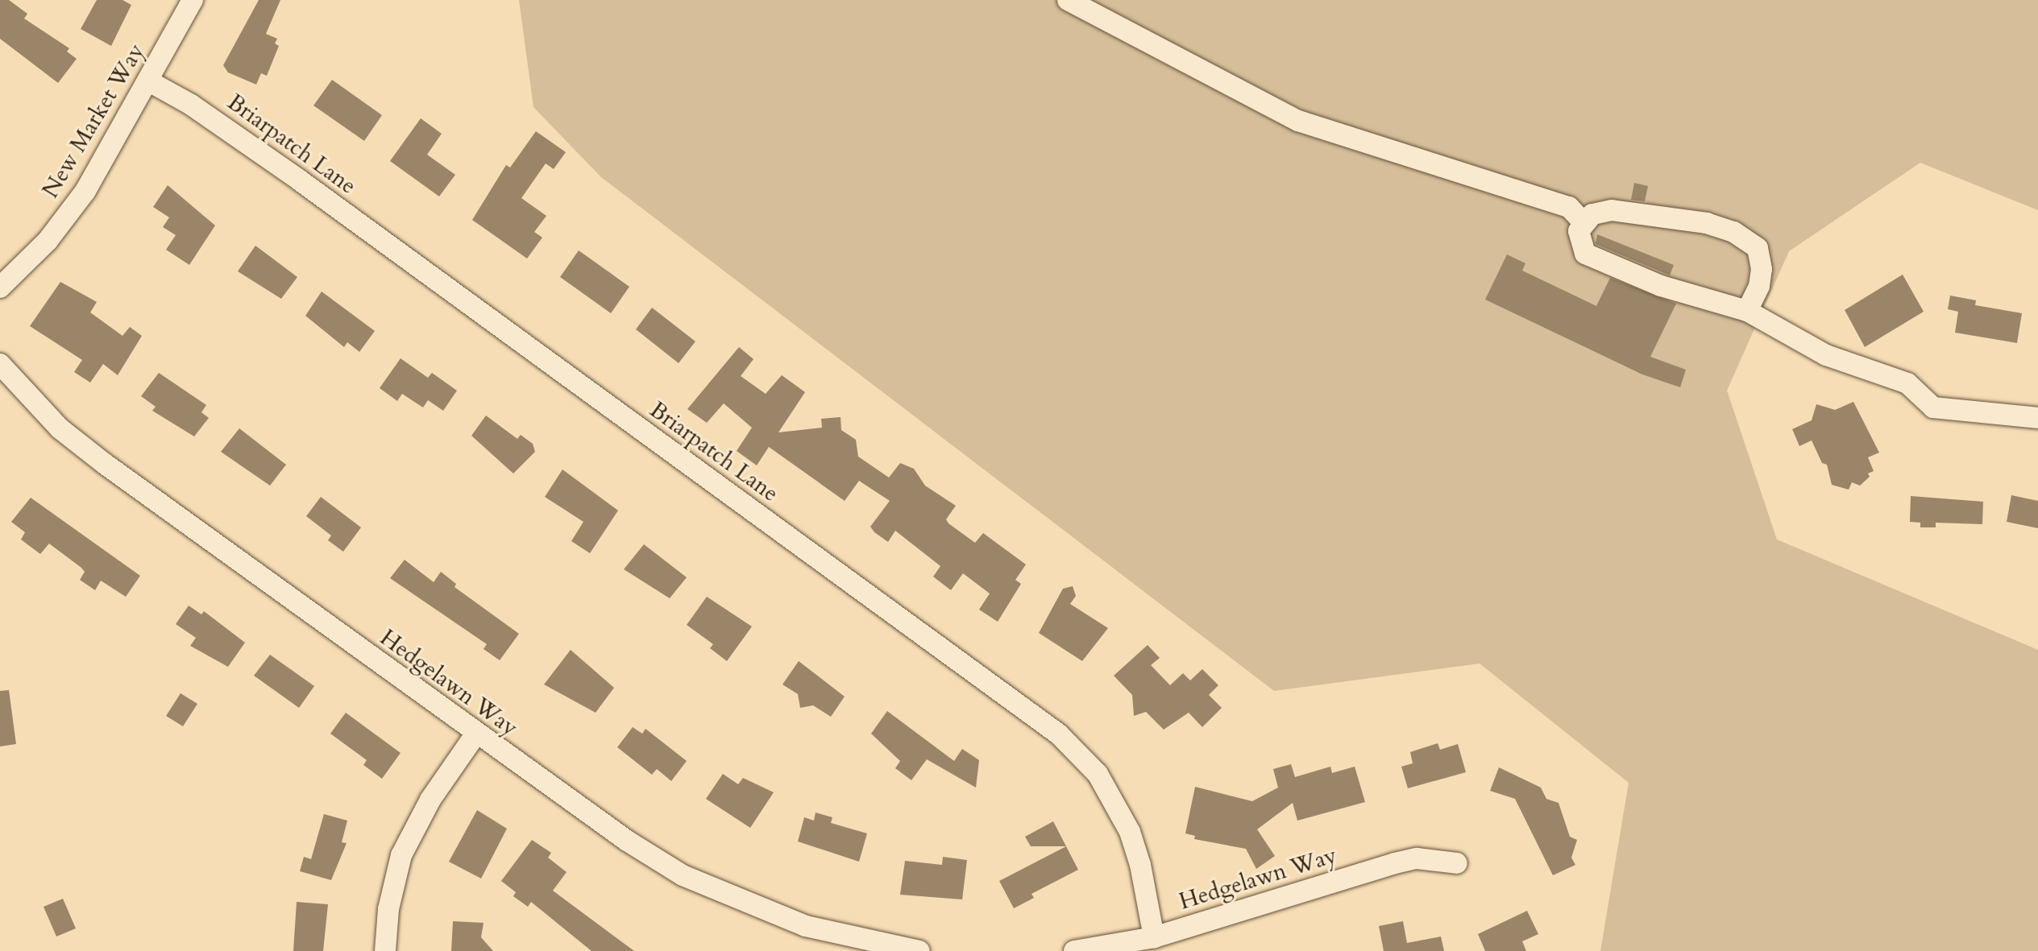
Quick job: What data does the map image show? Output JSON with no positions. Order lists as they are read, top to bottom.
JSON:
{
  "streets": {
    "street": ["New Market Way", "Briarpatch Lane", "Hedgelawn Way"]
  },
  "crossings": [
    ["New Market Way", "Briarpatch Lane"],
    ["Briarpatch Lane", "Hedgelawn Way"]
  ]
}
